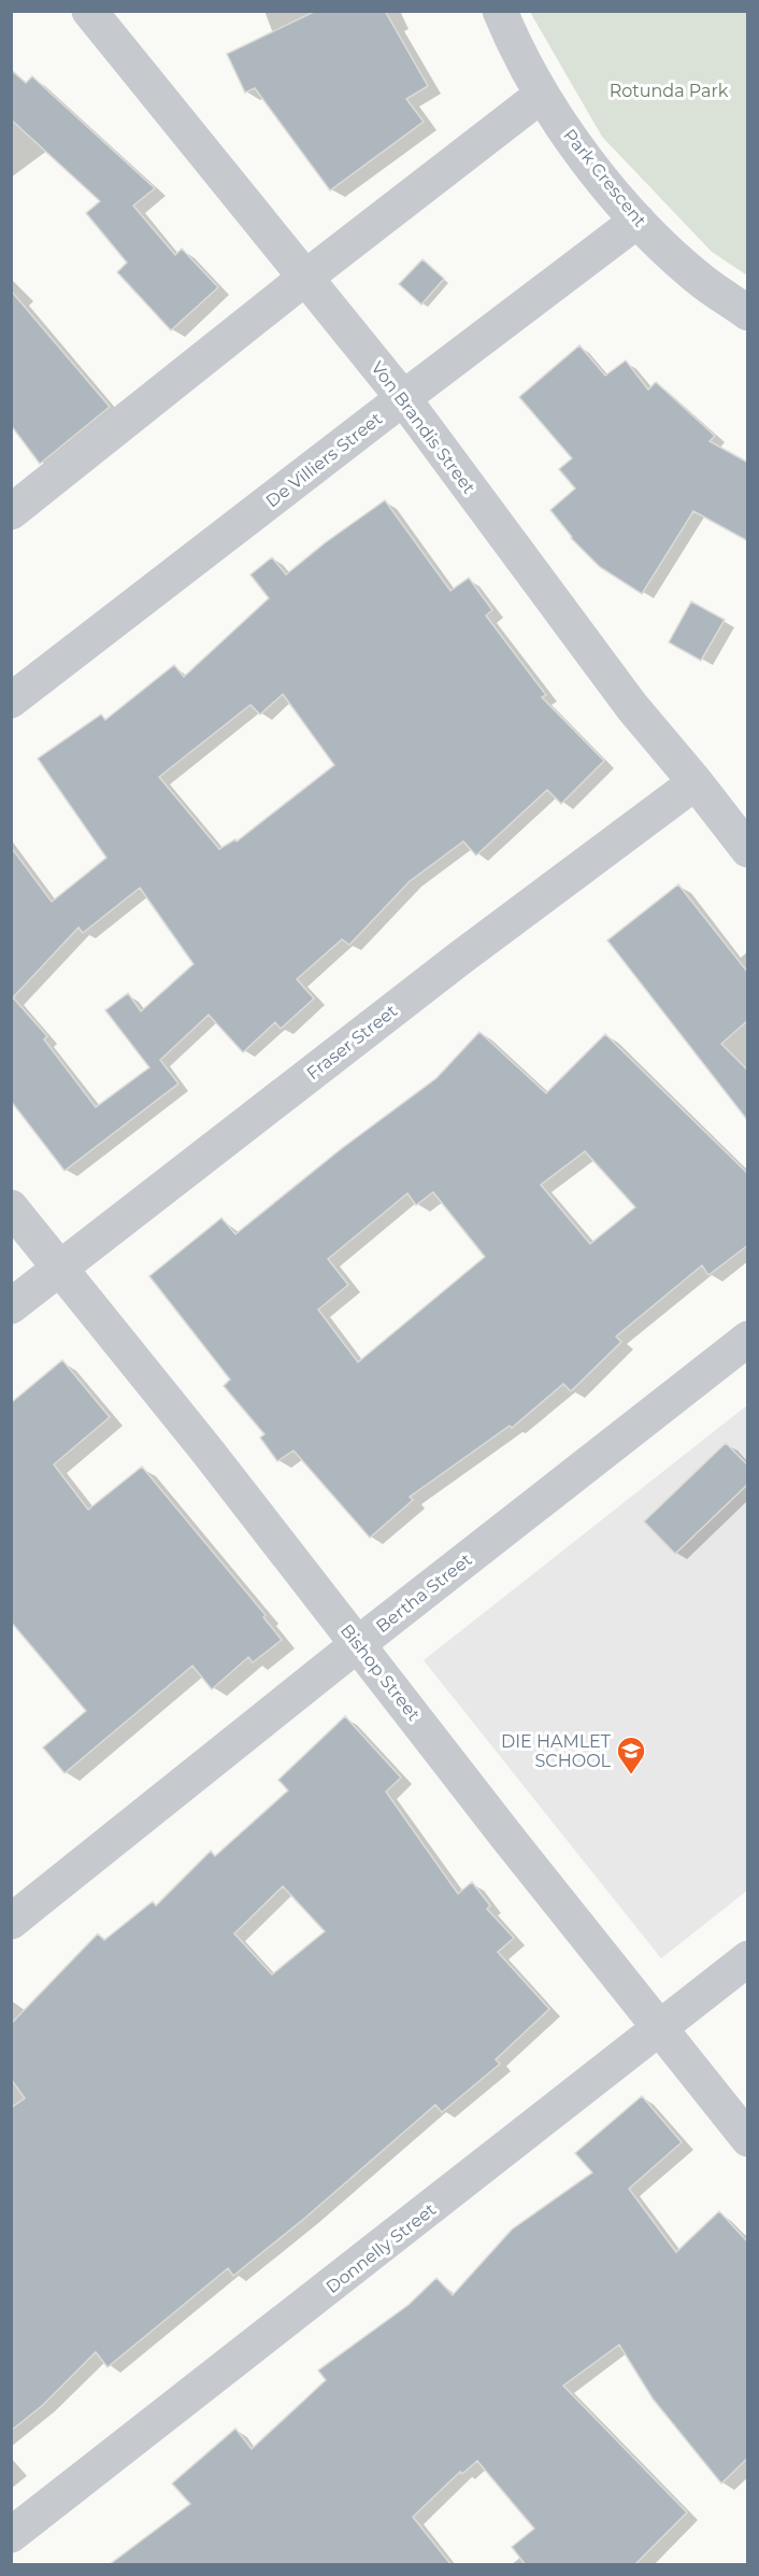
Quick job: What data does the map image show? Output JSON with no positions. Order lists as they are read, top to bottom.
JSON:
{
  "streets": {
    "street": [
      "Park Crescent",
      "Von Brandis Street",
      "De Villiers Street",
      "Fraser Street",
      "Bertha Street",
      "Bishop Street",
      "Donnelly Street"
    ]
  },
  "crossings": [
    ["Park Crescent", "De Villiers Street"],
    ["Von Brandis Street", "De Villiers Street"],
    ["Von Brandis Street", "Fraser Street"],
    ["Fraser Street", "Bishop Street"],
    ["Bertha Street", "Bishop Street"],
    ["Bishop Street", "Donnelly Street"]
  ],
  "parks": ["Rotunda Park"],
  "places": {
    "school or university": ["DIE HAMLET SCHOOL"]
  }
}
